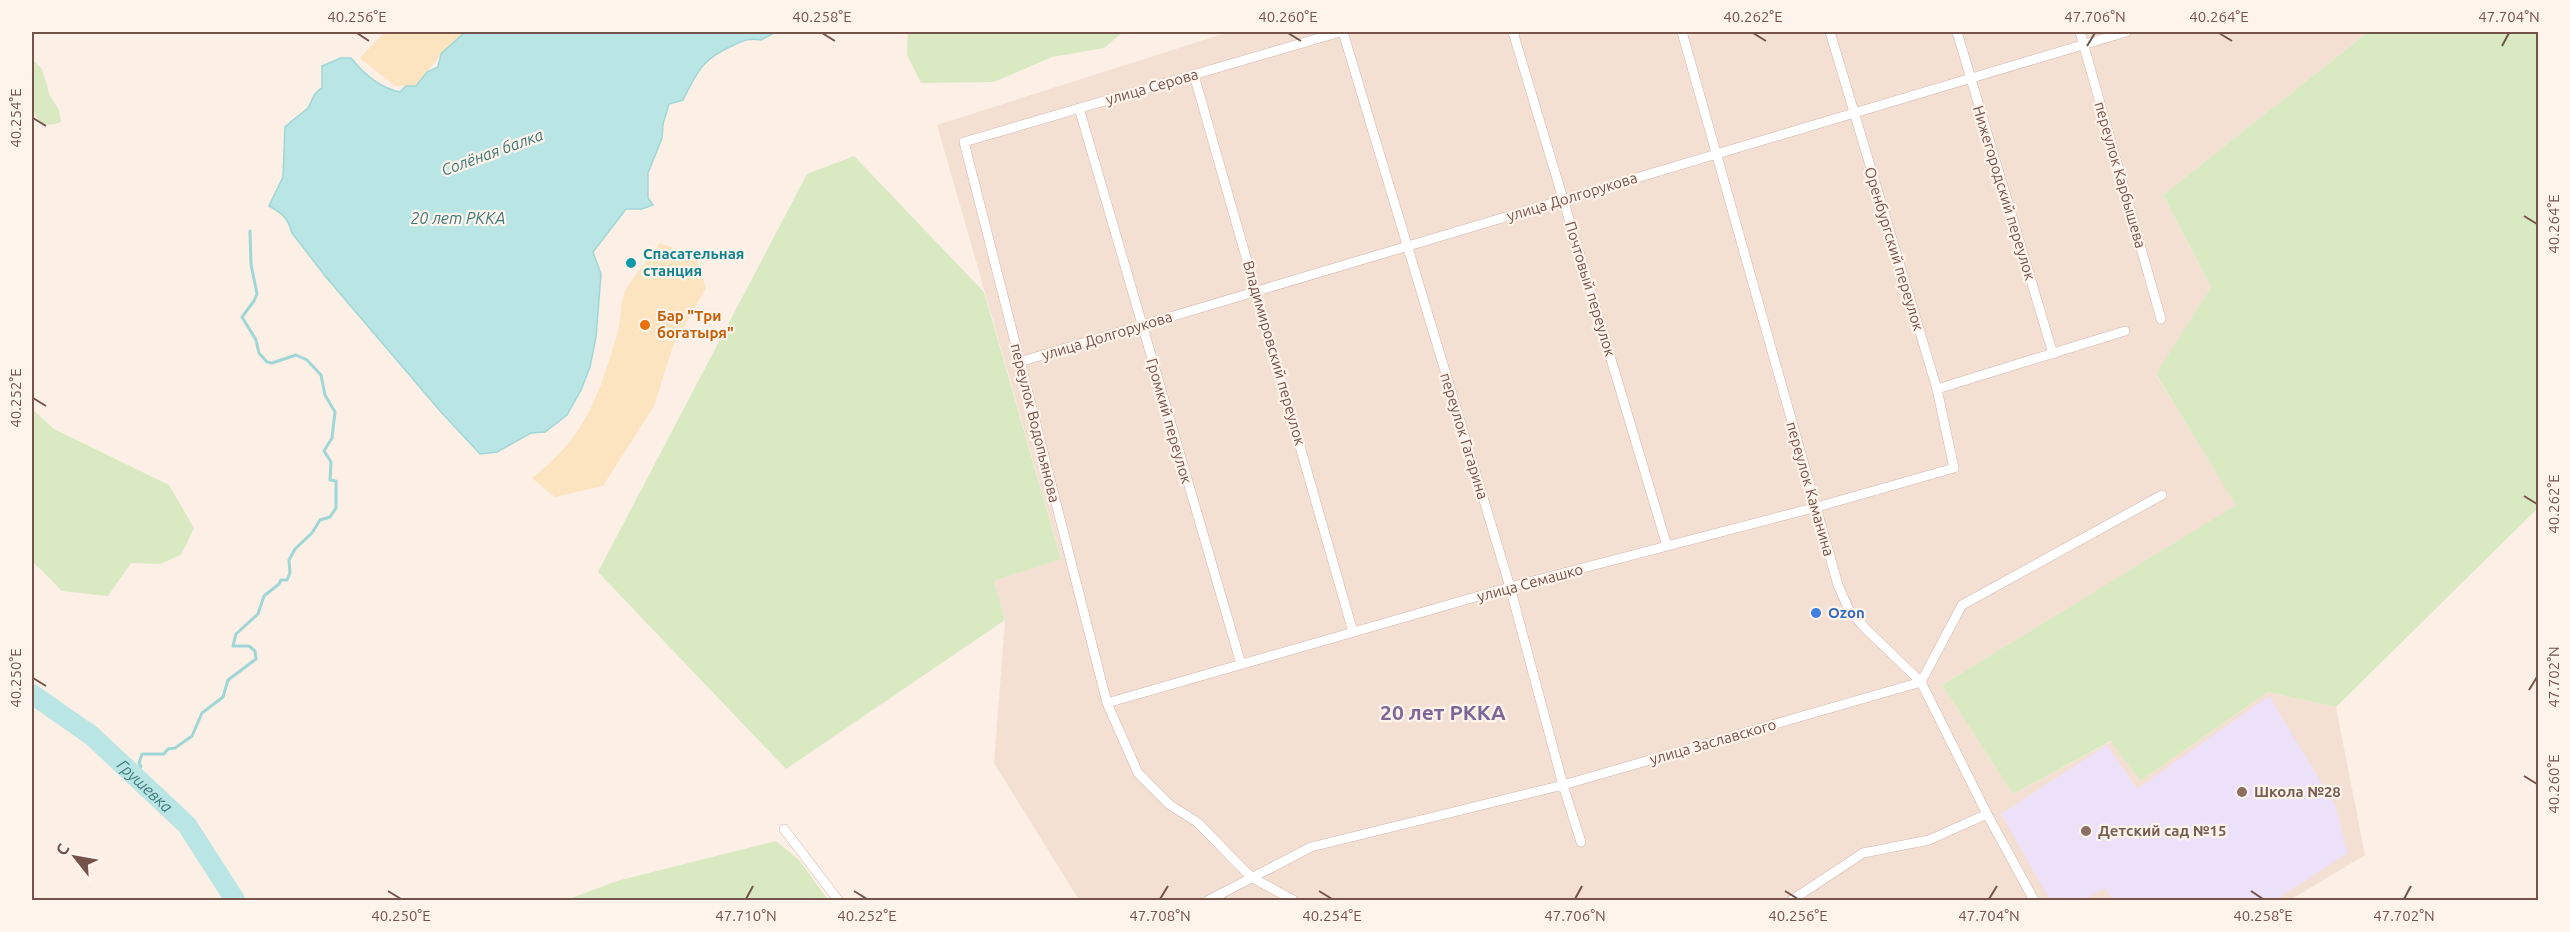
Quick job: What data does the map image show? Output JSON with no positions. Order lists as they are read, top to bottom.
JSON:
{
  "streets": {
    "street": [
      "улица Серова",
      "переулок Карбышева",
      "Нижегородский переулок",
      "улица Долгорукова",
      "Оренбургский переулок",
      "Почтовый переулок",
      "Владимировский переулок",
      "Громкий переулок",
      "переулок Водопьянова",
      "переулок Гагарина",
      "переулок Каманина",
      "улица Семашко",
      "улица Заславского"
    ]
  },
  "crossings": [
    ["улица Серова", "Владимировский переулок"],
    ["улица Серова", "Громкий переулок"],
    ["улица Серова", "переулок Водопьянова"],
    ["улица Серова", "переулок Гагарина"],
    ["переулок Карбышева", "улица Долгорукова"],
    ["Нижегородский переулок", "улица Долгорукова"],
    ["улица Долгорукова", "Оренбургский переулок"],
    ["улица Долгорукова", "Почтовый переулок"],
    ["улица Долгорукова", "Владимировский переулок"],
    ["улица Долгорукова", "Громкий переулок"],
    ["улица Долгорукова", "переулок Водопьянова"],
    ["улица Долгорукова", "переулок Гагарина"],
    ["улица Долгорукова", "переулок Каманина"],
    ["Оренбургский переулок", "улица Семашко"],
    ["Почтовый переулок", "улица Семашко"],
    ["Владимировский переулок", "улица Семашко"],
    ["Громкий переулок", "улица Семашко"],
    ["переулок Водопьянова", "улица Семашко"],
    ["переулок Водопьянова", "улица Заславского"],
    ["переулок Гагарина", "улица Семашко"],
    ["переулок Гагарина", "улица Заславского"],
    ["переулок Каманина", "улица Семашко"],
    ["переулок Каманина", "улица Заславского"]
  ],
  "districts": ["20 лет РККА"],
  "water": ["Солёная балка", "20 лет РККА", "Грушевка"],
  "places": [
    "Спасательная станция",
    "Бар \"Три богатыря\"",
    "Ozon",
    "Школа №28",
    "Детский сад №15"
  ],
  "north": "top left",
  "coordinates": [
    "40.256°E",
    "40.258°E",
    "40.260°E",
    "40.262°E",
    "47.706°N",
    "40.264°E",
    "47.704°N",
    "40.254°E",
    "40.252°E",
    "47.702°N",
    "40.250°E",
    "47.710°N",
    "47.708°N"
  ]
}
